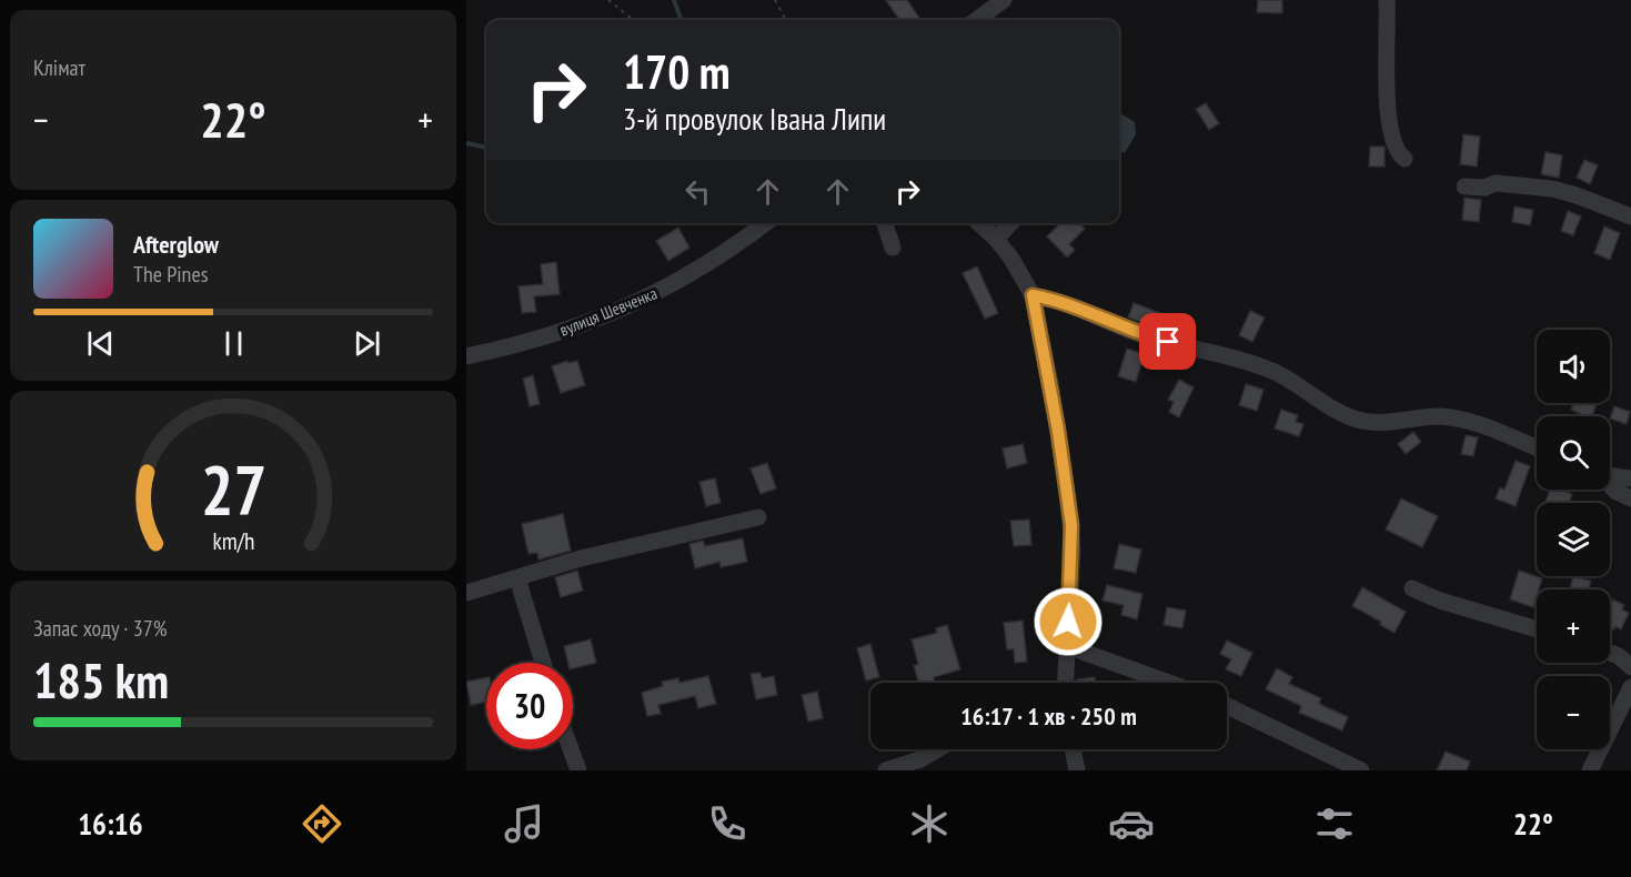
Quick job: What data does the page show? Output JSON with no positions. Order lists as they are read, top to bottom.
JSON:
{
  "streets": {
    "street": ["вулиця Шевченка"]
  },
  "page": {
    "tile": [
      "Клімат",
      ["Запас ходу · 37%", "185 km"]
    ],
    "turn": ["170 m", "3-й провулок Івана Липи"],
    "heat": ["−", "22°", "+"],
    "song": ["Afterglow", "The Pines"],
    "map_buttons": ["+", "−"],
    "limit": "30",
    "trip": "16:17 · 1 хв · 250 m",
    "tabs": ["16:16", "22°"],
    "gauge": ["27", "km/h"]
  }
}
